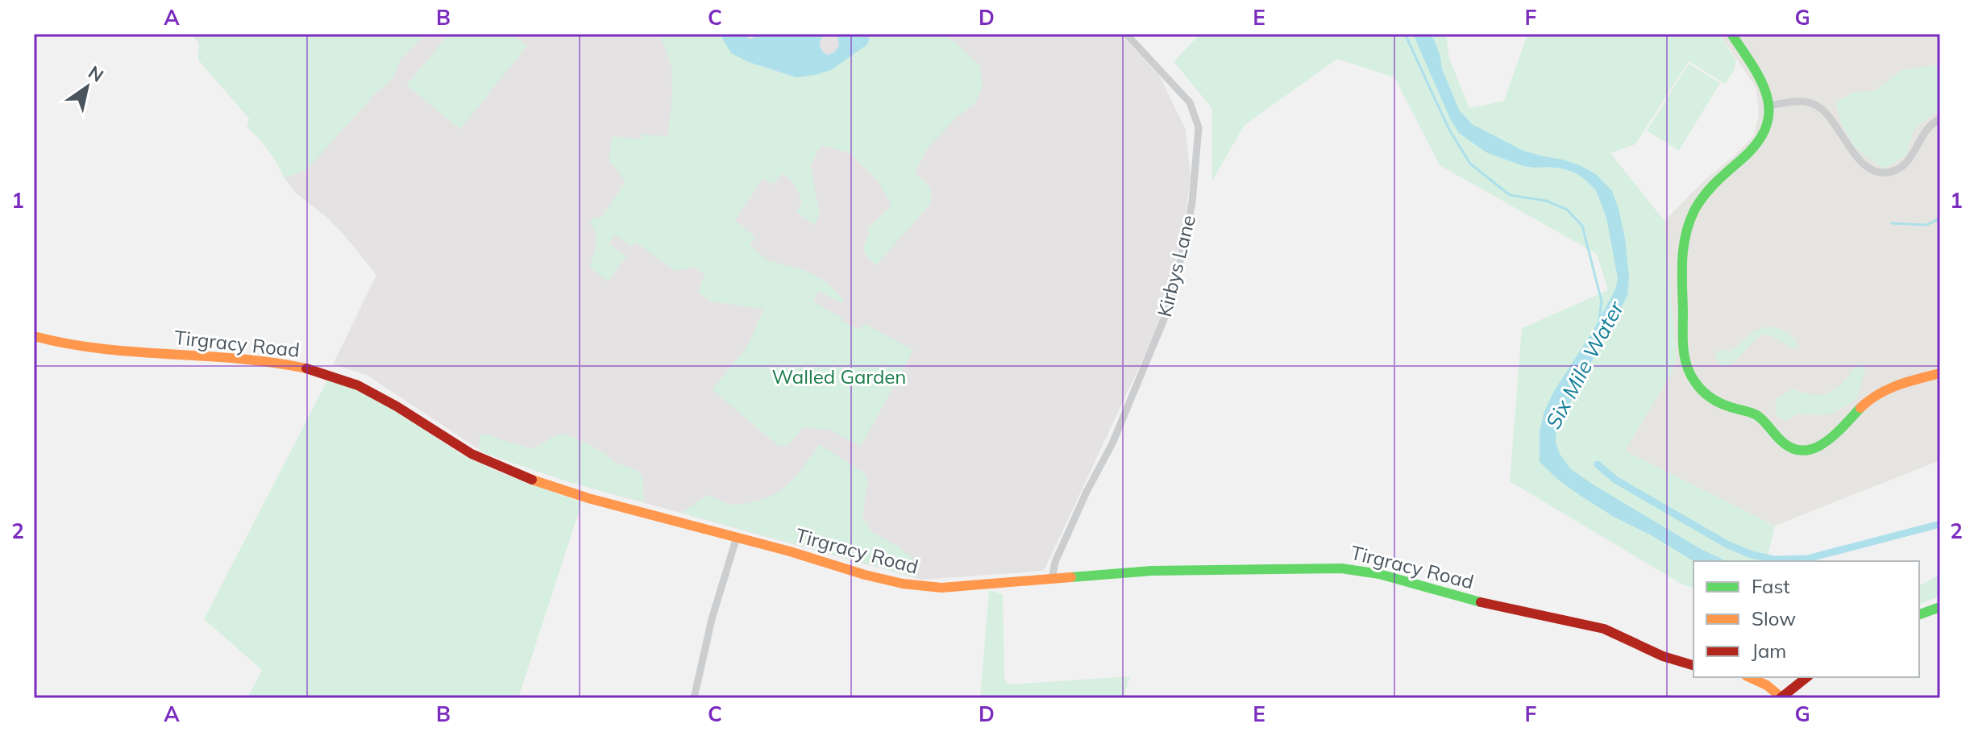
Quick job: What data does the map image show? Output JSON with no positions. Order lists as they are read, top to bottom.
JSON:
{
  "streets": {
    "main road": ["Tirgracy Road"],
    "street": ["Kirbys Lane"]
  },
  "crossings": [
    ["Kirbys Lane", "Tirgracy Road"]
  ],
  "water": ["Six Mile Water"],
  "parks": ["Walled Garden"],
  "legend": ["Fast", "Slow", "Jam"],
  "north": "top right",
  "grid": {
    "columns": [
      "A",
      "B",
      "C",
      "D",
      "E",
      "F",
      "G"
    ],
    "rows": ["1", "2"]
  }
}
